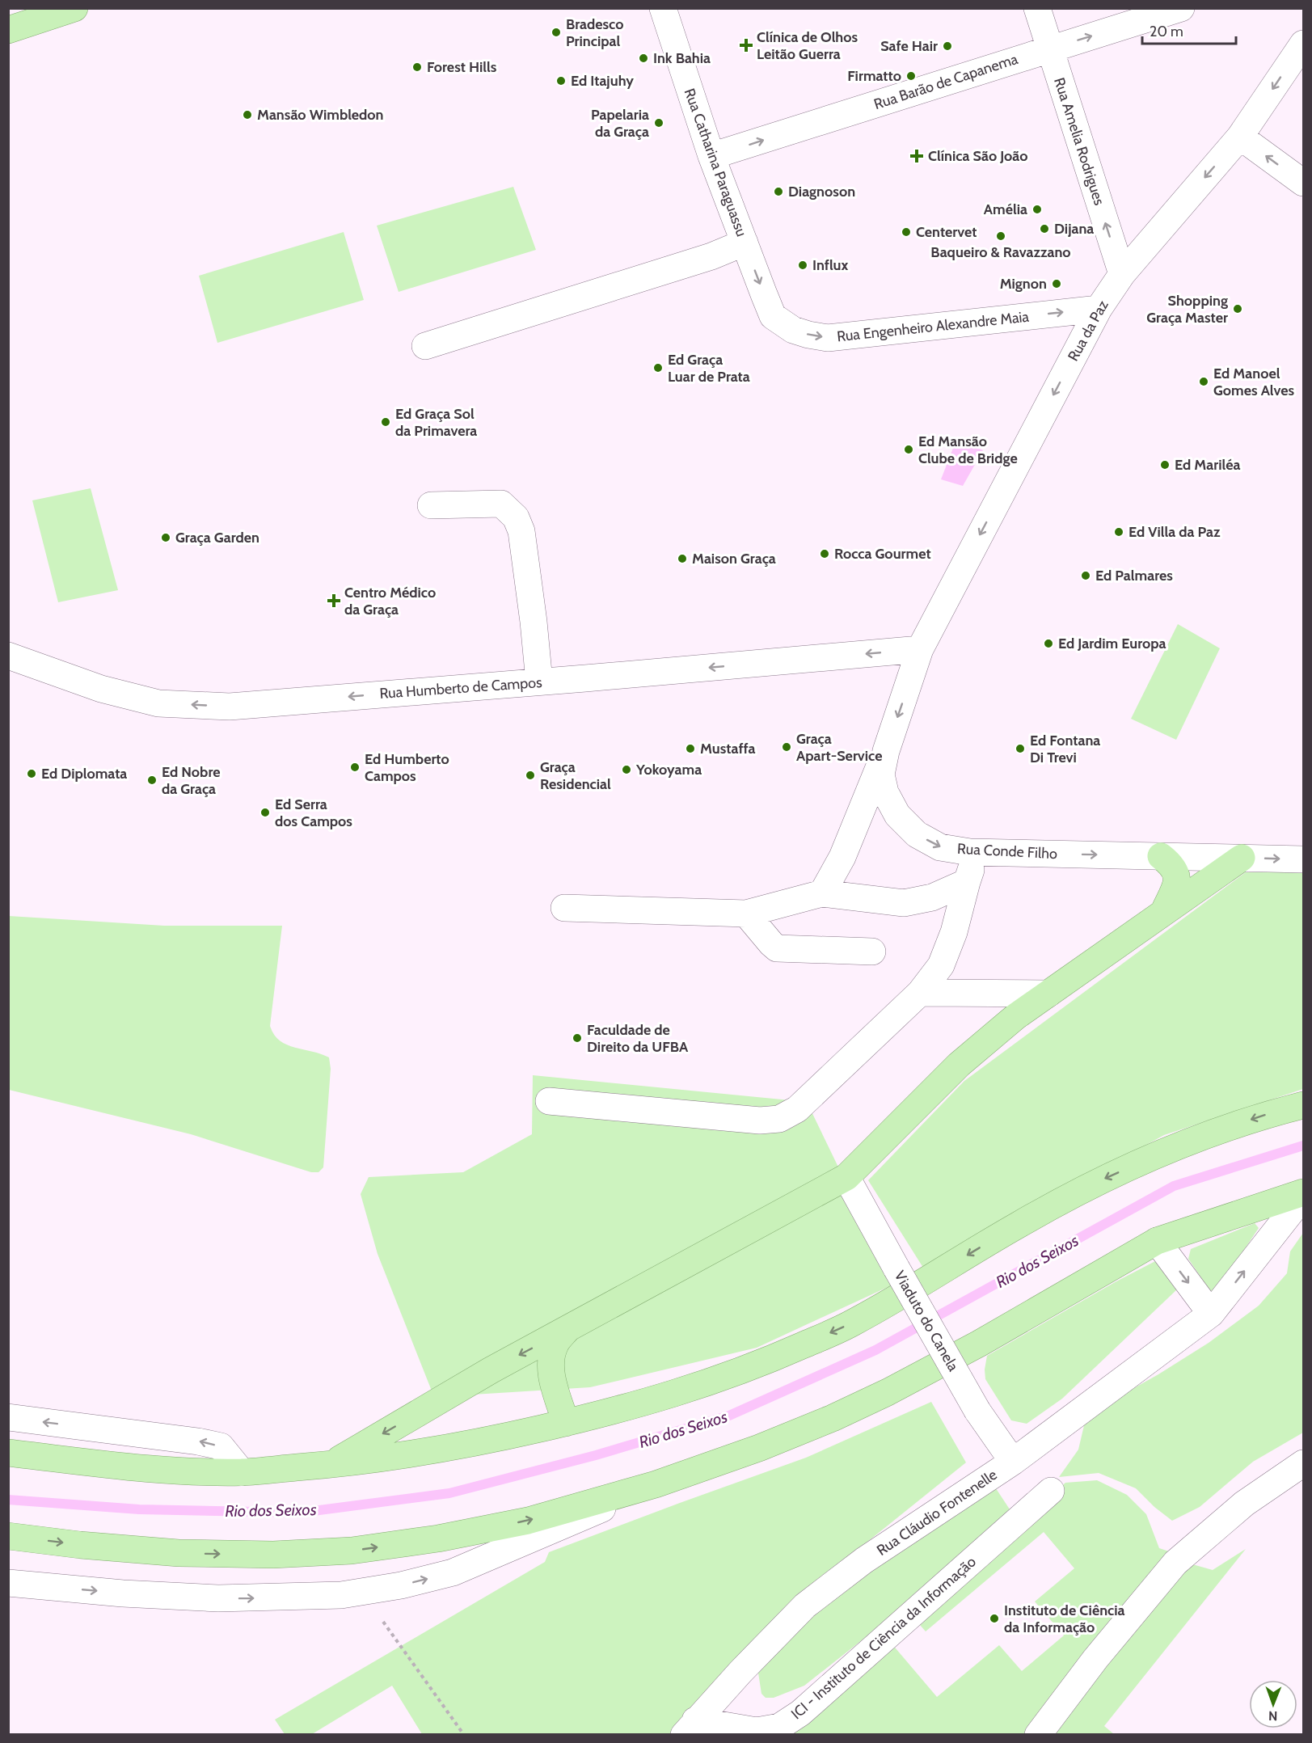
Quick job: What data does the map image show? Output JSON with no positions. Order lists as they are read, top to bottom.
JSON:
{
  "streets": {
    "street": [
      "Rua Barão de Capanema",
      "Rua Amelia Rodrigues",
      "Rua Catharina Paraguassu",
      "Rua Engenheiro Alexandre Maia",
      "Rua da Paz",
      "Rua Humberto de Campos",
      "Rua Conde Filho",
      "Viaduto do Canela",
      "Rua Cláudio Fontenelle",
      "ICI - Instituto de Ciência da Informação"
    ]
  },
  "crossings": [
    ["Rua Barão de Capanema", "Rua Amelia Rodrigues"],
    ["Rua Barão de Capanema", "Rua Catharina Paraguassu"],
    ["Rua Amelia Rodrigues", "Rua da Paz"],
    ["Rua Catharina Paraguassu", "Rua Engenheiro Alexandre Maia"],
    ["Rua Engenheiro Alexandre Maia", "Rua da Paz"],
    ["Rua da Paz", "Rua Humberto de Campos"],
    ["Rua da Paz", "Rua Conde Filho"],
    ["Rua Humberto de Campos", "Rua Conde Filho"],
    ["Viaduto do Canela", "Rua Cláudio Fontenelle"],
    ["Rua Cláudio Fontenelle", "ICI - Instituto de Ciência da Informação"]
  ],
  "one_way": [
    "Rua Barão de Capanema",
    "Rua Amelia Rodrigues",
    "Rua Engenheiro Alexandre Maia",
    "Rua da Paz",
    "Rua Humberto de Campos"
  ],
  "water": ["Rio dos Seixos"],
  "places": {
    "other": [
      "Bradesco Principal",
      "Safe Hair",
      "Ink Bahia",
      "Forest Hills",
      "Firmatto",
      "Ed Itajuhy",
      "Mansão Wimbledon",
      "Papelaria da Graça",
      "Diagnoson",
      "Amélia",
      "Dijana",
      "Centervet",
      "Baqueiro & Ravazzano",
      "Influx",
      "Mignon",
      "Shopping Graça Master",
      "Ed Graça Luar de Prata",
      "Ed Manoel Gomes Alves",
      "Ed Graça Sol da Primavera",
      "Ed Mansão Clube de Bridge",
      "Ed Mariléa",
      "Ed Villa da Paz",
      "Graça Garden",
      "Rocca Gourmet",
      "Maison Graça",
      "Ed Palmares",
      "Ed Jardim Europa",
      "Graça Apart-Service",
      "Mustaffa",
      "Ed Fontana Di Trevi",
      "Ed Humberto Campos",
      "Yokoyama",
      "Ed Diplomata",
      "Graça Residencial",
      "Ed Nobre da Graça",
      "Ed Serra dos Campos",
      "Faculdade de Direito da UFBA",
      "Instituto de Ciência da Informação"
    ],
    "health": ["Clínica de Olhos Leitão Guerra", "Clínica São João", "Centro Médico da Graça"]
  },
  "scale_bar": "20 m",
  "north": "bottom"
}
